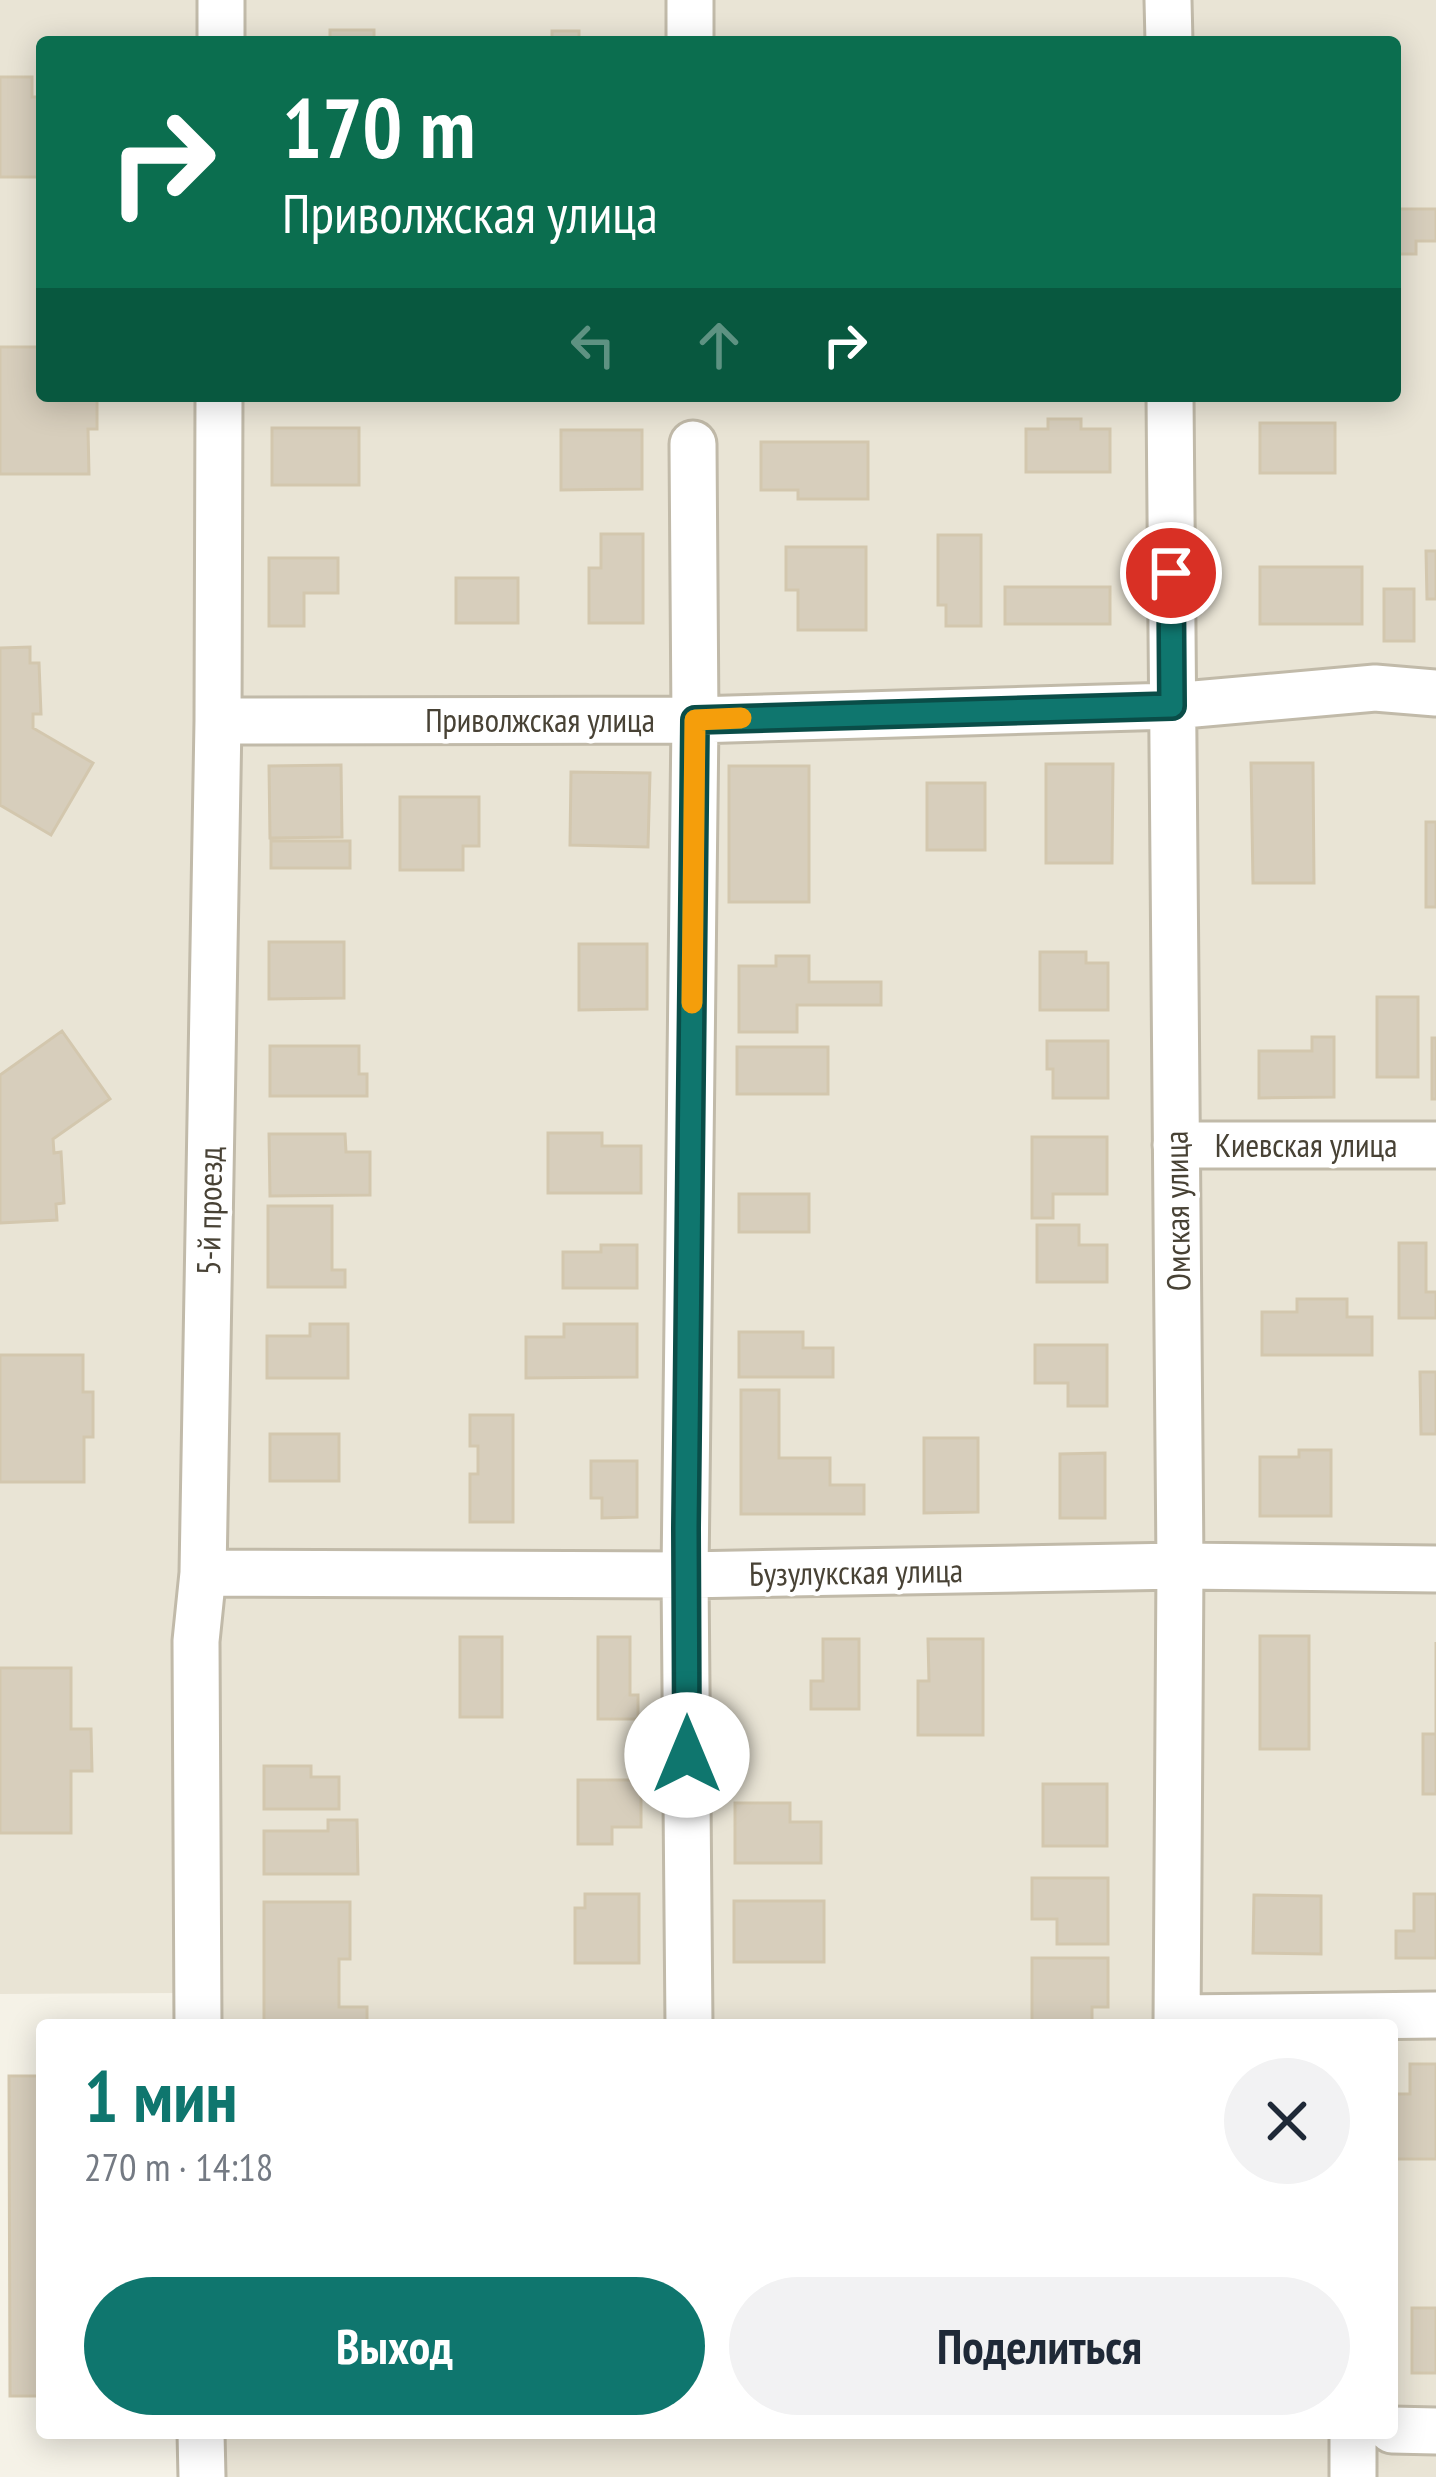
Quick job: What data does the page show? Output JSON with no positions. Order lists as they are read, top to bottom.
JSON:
{
  "streets": {
    "street": [
      "Приволжская улица",
      "Киевская улица",
      "5-й проезд",
      "Омская улица",
      "Бузулукская улица"
    ]
  },
  "crossings": [
    ["Приволжская улица", "5-й проезд"],
    ["Приволжская улица", "Омская улица"],
    ["Киевская улица", "Омская улица"],
    ["5-й проезд", "Бузулукская улица"],
    ["Омская улица", "Бузулукская улица"]
  ],
  "page": {
    "turn": ["170 m", "Приволжская улица"],
    "heading": ["1 мин", "270 m · 14:18"],
    "buttons": ["Выход", "Поделиться"]
  }
}
